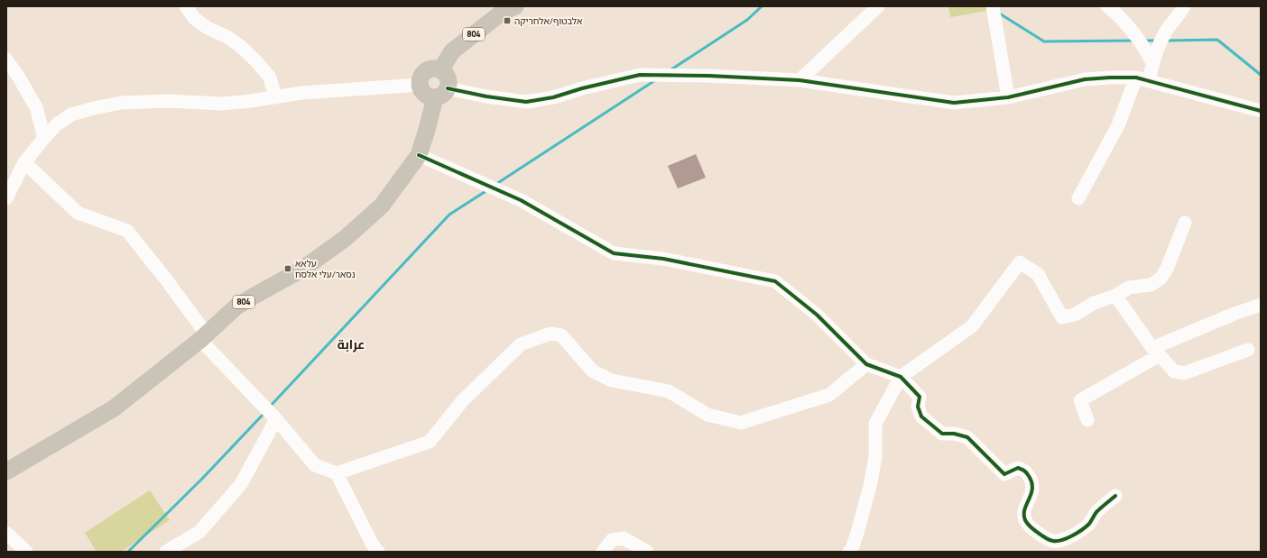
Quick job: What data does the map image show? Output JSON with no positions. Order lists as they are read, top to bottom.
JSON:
{
  "streets": {
    "main road": ["804"]
  },
  "districts": ["عرابة"],
  "places": {
    "transit": ["אלבטוף/אלחריקה", "עלאא נסאר/עלי אלסח"]
  }
}
